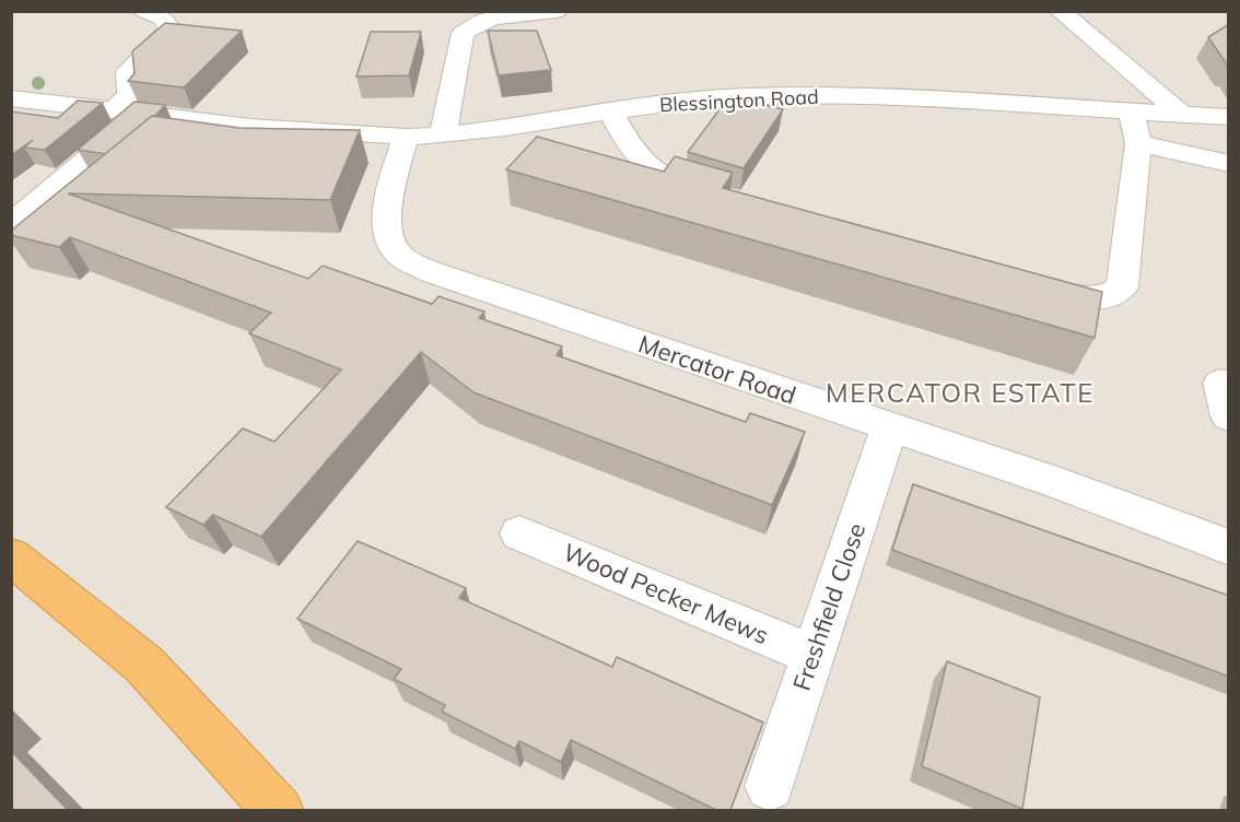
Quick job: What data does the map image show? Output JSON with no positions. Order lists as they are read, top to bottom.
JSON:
{
  "streets": {
    "street": [
      "Blessington Road",
      "Mercator Road",
      "Wood Pecker Mews",
      "Freshfield Close"
    ]
  },
  "crossings": [
    ["Blessington Road", "Mercator Road"],
    ["Mercator Road", "Freshfield Close"],
    ["Wood Pecker Mews", "Freshfield Close"]
  ],
  "districts": ["MERCATOR ESTATE"]
}
